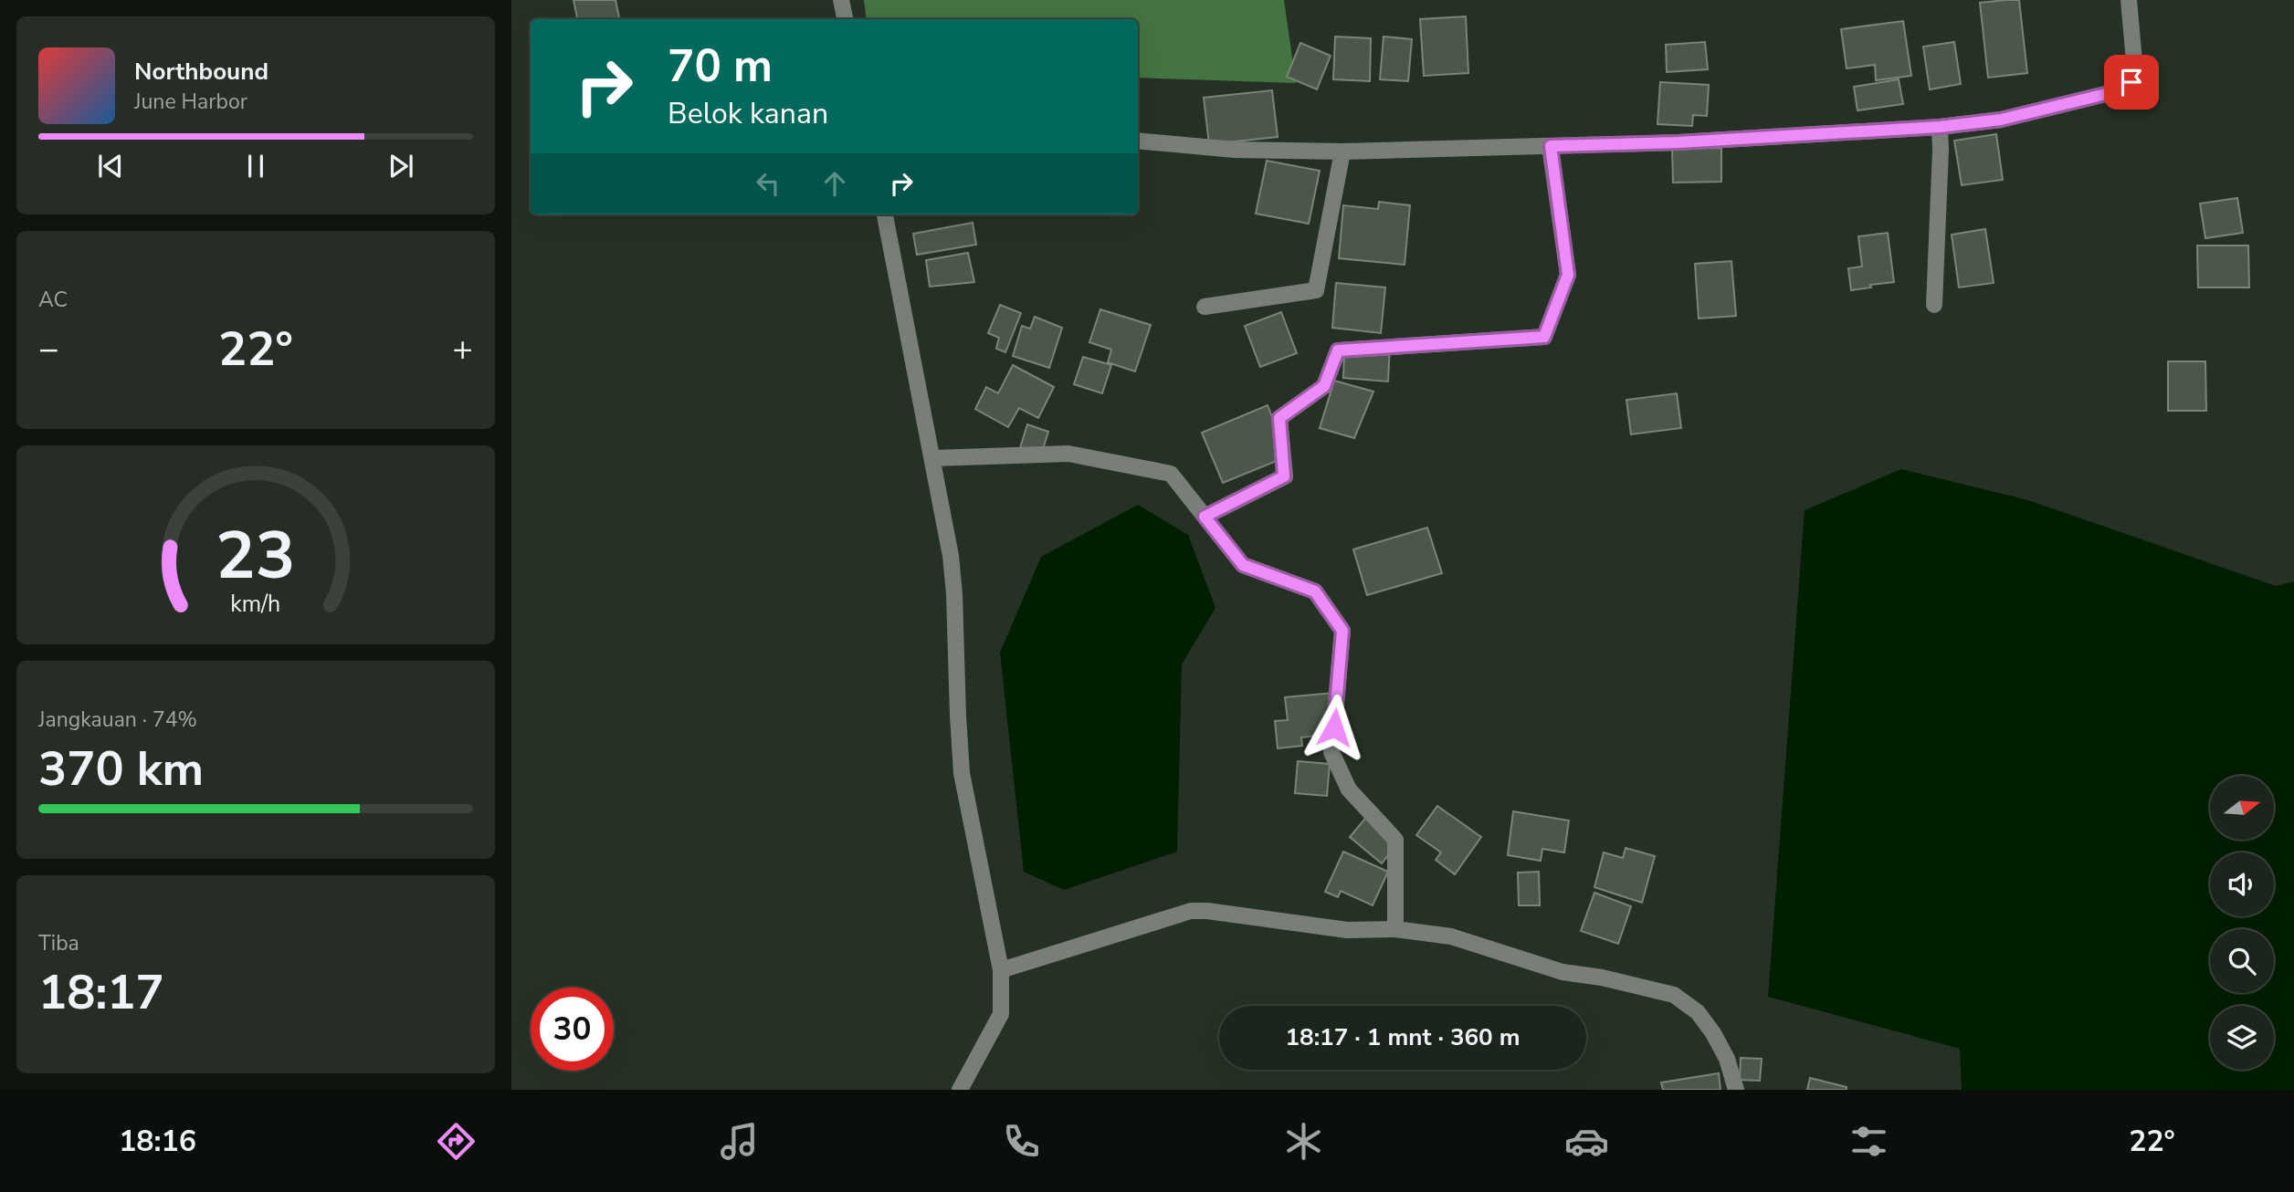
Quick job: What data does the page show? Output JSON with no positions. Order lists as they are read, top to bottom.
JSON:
{
  "north": "right",
  "page": {
    "turn": ["70 m", "Belok kanan"],
    "song": ["Northbound", "June Harbor"],
    "tile": [
      "AC",
      ["Jangkauan · 74%", "370 km"],
      ["Tiba", "18:17"]
    ],
    "heat": ["−", "22°", "+"],
    "limit": "30",
    "trip": "18:17 · 1 mnt · 360 m",
    "tabs": ["18:16", "22°"],
    "gauge": ["23", "km/h"]
  }
}
